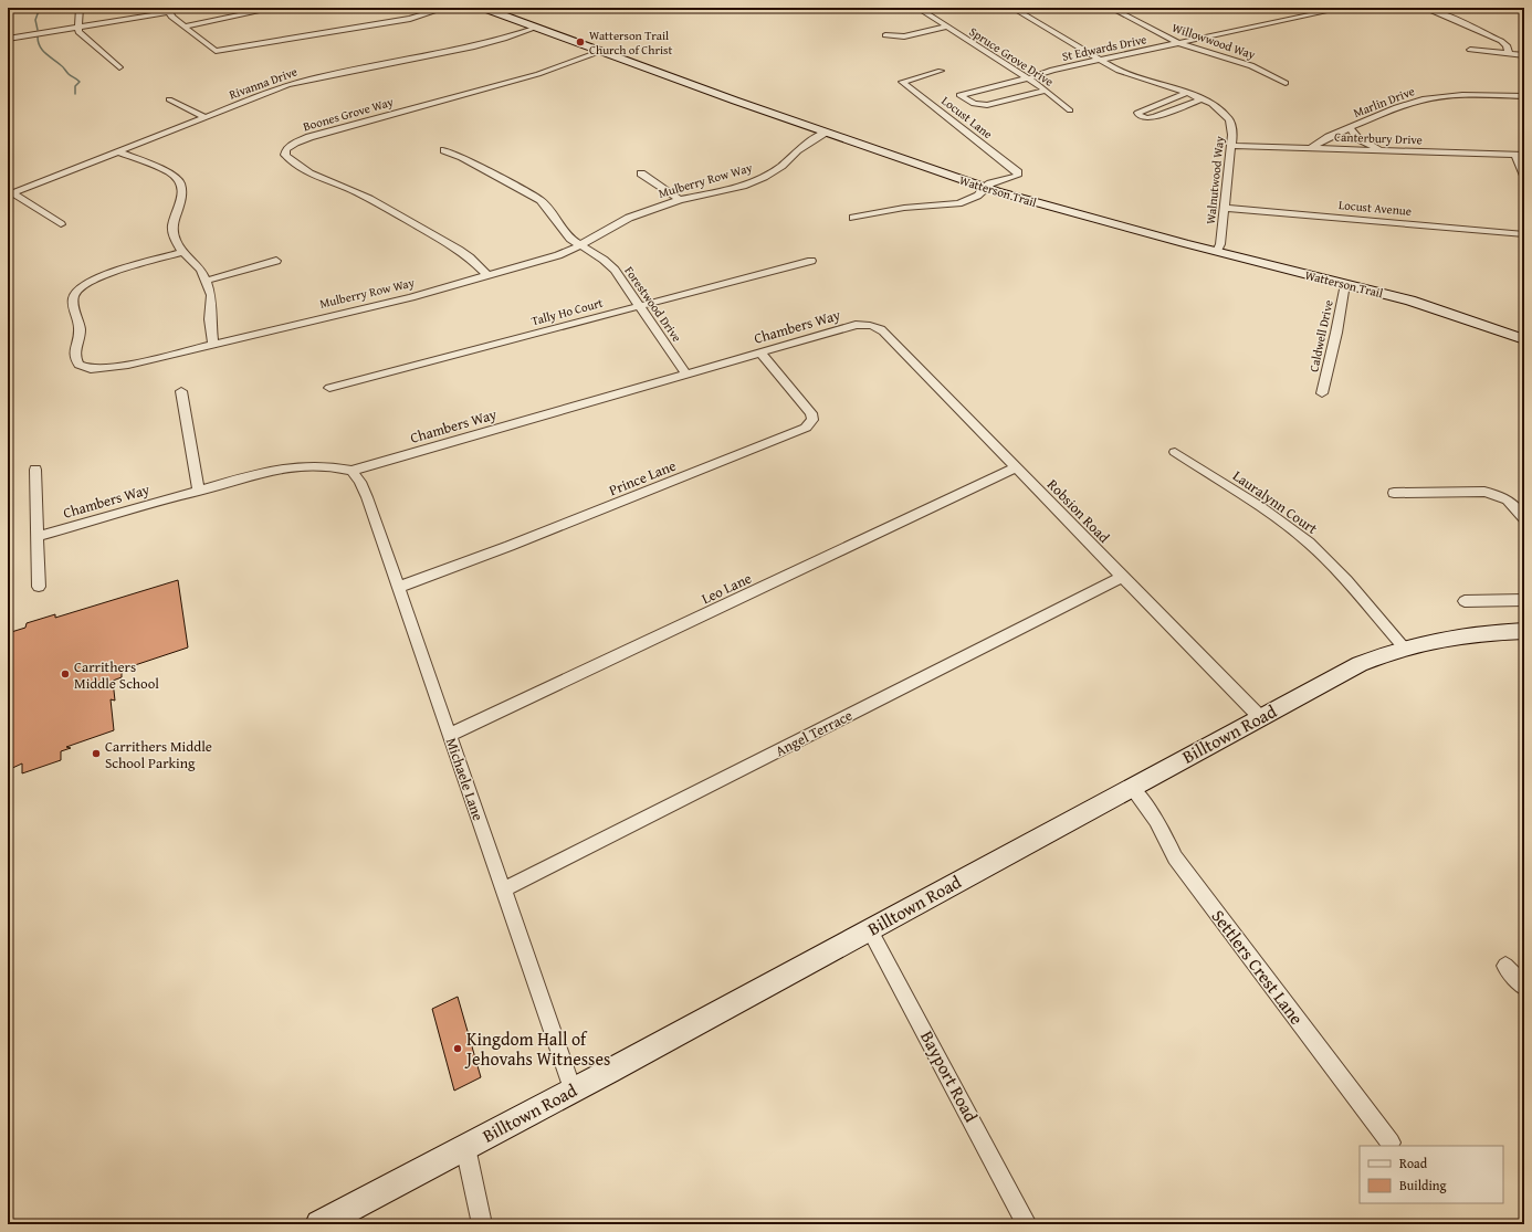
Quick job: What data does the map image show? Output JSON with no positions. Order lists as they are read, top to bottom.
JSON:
{
  "streets": {
    "main road": ["Watterson Trail", "Billtown Road"],
    "street": [
      "Willowwood Way",
      "St Edwards Drive",
      "Spruce Grove Drive",
      "Rivanna Drive",
      "Marlin Drive",
      "Boones Grove Way",
      "Locust Lane",
      "Canterbury Drive",
      "Mulberry Row Way",
      "Walnutwood Way",
      "Locust Avenue",
      "Forestwood Drive",
      "Tally Ho Court",
      "Chambers Way",
      "Caldwell Drive",
      "Prince Lane",
      "Lauralynn Court",
      "Robsion Road",
      "Leo Lane",
      "Angel Terrace",
      "Michaele Lane",
      "Settlers Crest Lane",
      "Bayport Road"
    ]
  },
  "crossings": [
    ["Willowwood Way", "St Edwards Drive"],
    ["St Edwards Drive", "Spruce Grove Drive"],
    ["St Edwards Drive", "Walnutwood Way"],
    ["Rivanna Drive", "Watterson Trail"],
    ["Marlin Drive", "Canterbury Drive"],
    ["Boones Grove Way", "Mulberry Row Way"],
    ["Boones Grove Way", "Watterson Trail"],
    ["Locust Lane", "Watterson Trail"],
    ["Canterbury Drive", "Walnutwood Way"],
    ["Mulberry Row Way", "Watterson Trail"],
    ["Mulberry Row Way", "Forestwood Drive"],
    ["Walnutwood Way", "Watterson Trail"],
    ["Walnutwood Way", "Locust Avenue"],
    ["Watterson Trail", "Caldwell Drive"],
    ["Forestwood Drive", "Tally Ho Court"],
    ["Forestwood Drive", "Chambers Way"],
    ["Chambers Way", "Prince Lane"],
    ["Chambers Way", "Robsion Road"],
    ["Chambers Way", "Michaele Lane"],
    ["Prince Lane", "Michaele Lane"],
    ["Lauralynn Court", "Billtown Road"],
    ["Robsion Road", "Leo Lane"],
    ["Robsion Road", "Angel Terrace"],
    ["Robsion Road", "Billtown Road"],
    ["Leo Lane", "Michaele Lane"],
    ["Angel Terrace", "Michaele Lane"],
    ["Billtown Road", "Michaele Lane"],
    ["Billtown Road", "Settlers Crest Lane"],
    ["Billtown Road", "Bayport Road"]
  ],
  "places": [
    "Watterson Trail Church of Christ",
    "Carrithers Middle School",
    "Carrithers Middle School Parking",
    "Kingdom Hall of Jehovahs Witnesses"
  ],
  "legend": ["Road", "Building"]
}
